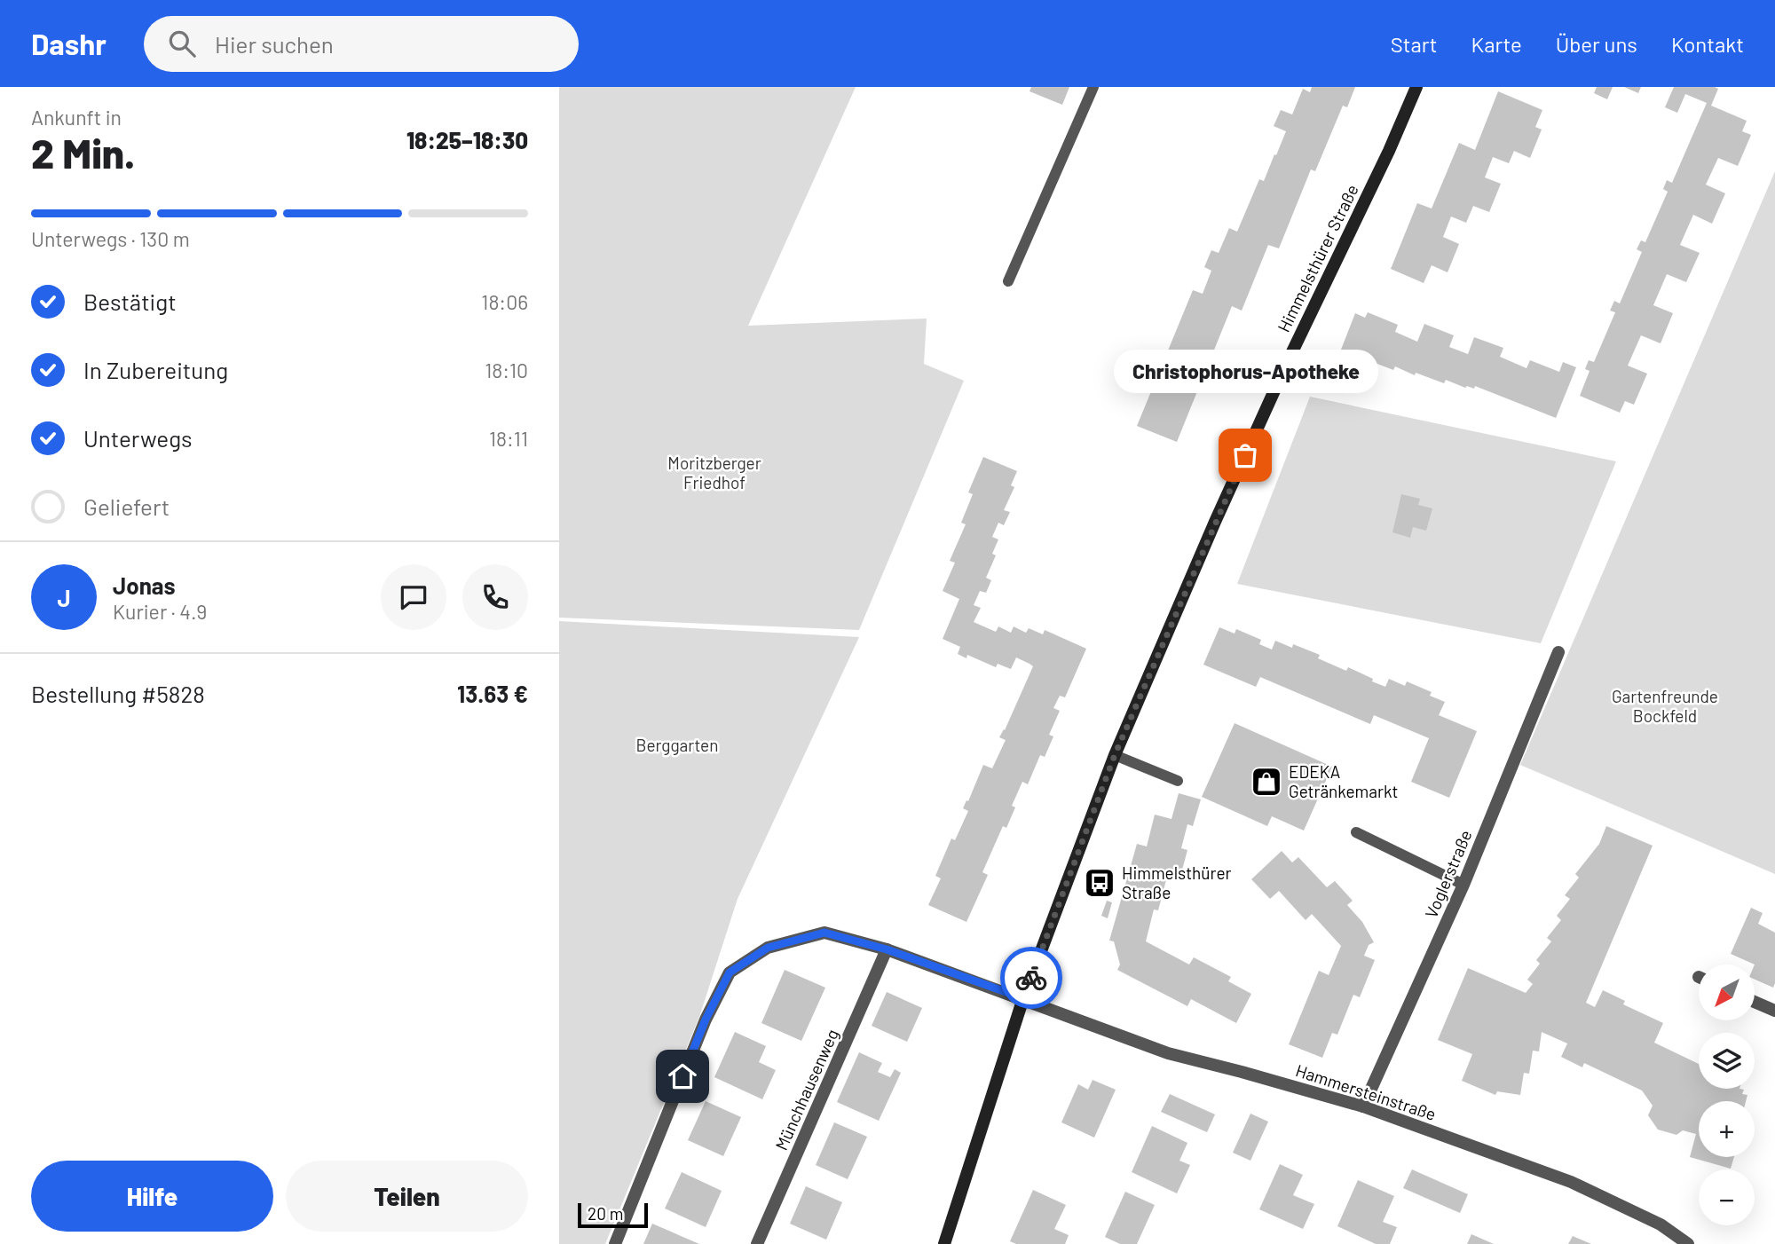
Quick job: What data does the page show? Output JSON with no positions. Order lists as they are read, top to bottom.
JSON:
{
  "streets": {
    "street": [
      "Himmelsthürer Straße",
      "Voglerstraße",
      "Münchhausenweg",
      "Hammersteinstraße"
    ]
  },
  "crossings": [
    ["Himmelsthürer Straße", "Hammersteinstraße"],
    ["Voglerstraße", "Hammersteinstraße"],
    ["Münchhausenweg", "Hammersteinstraße"]
  ],
  "parks": ["Moritzberger Friedhof", "Gartenfreunde Bockfeld", "Berggarten"],
  "places": {
    "other": ["Christophorus-Apotheke"],
    "shop": ["EDEKA Getränkemarkt"],
    "bus stop": ["Himmelsthürer Straße"]
  },
  "scale_bar": "20 m",
  "north": "bottom left",
  "page": {
    "header": "Dashr",
    "search": "Hier suchen",
    "nav": [
      "Start",
      "Karte",
      "Über uns",
      "Kontakt"
    ],
    "heading": ["2 Min.", "Ankunft in", "18:25–18:30"],
    "panel": [
      "Jonas",
      "Kurier · 4.9",
      "Bestellung #5828",
      "13.63 €"
    ],
    "bar": "Unterwegs · 130 m",
    "list": [
      ["Bestätigt", "18:06"],
      ["In Zubereitung", "18:10"],
      ["Unterwegs", "18:11"],
      "Geliefert"
    ],
    "bubble": "Christophorus-Apotheke",
    "round": "J",
    "map_buttons": ["+", "−"],
    "buttons": ["Hilfe", "Teilen"],
    "scale": "20 m"
  }
}
